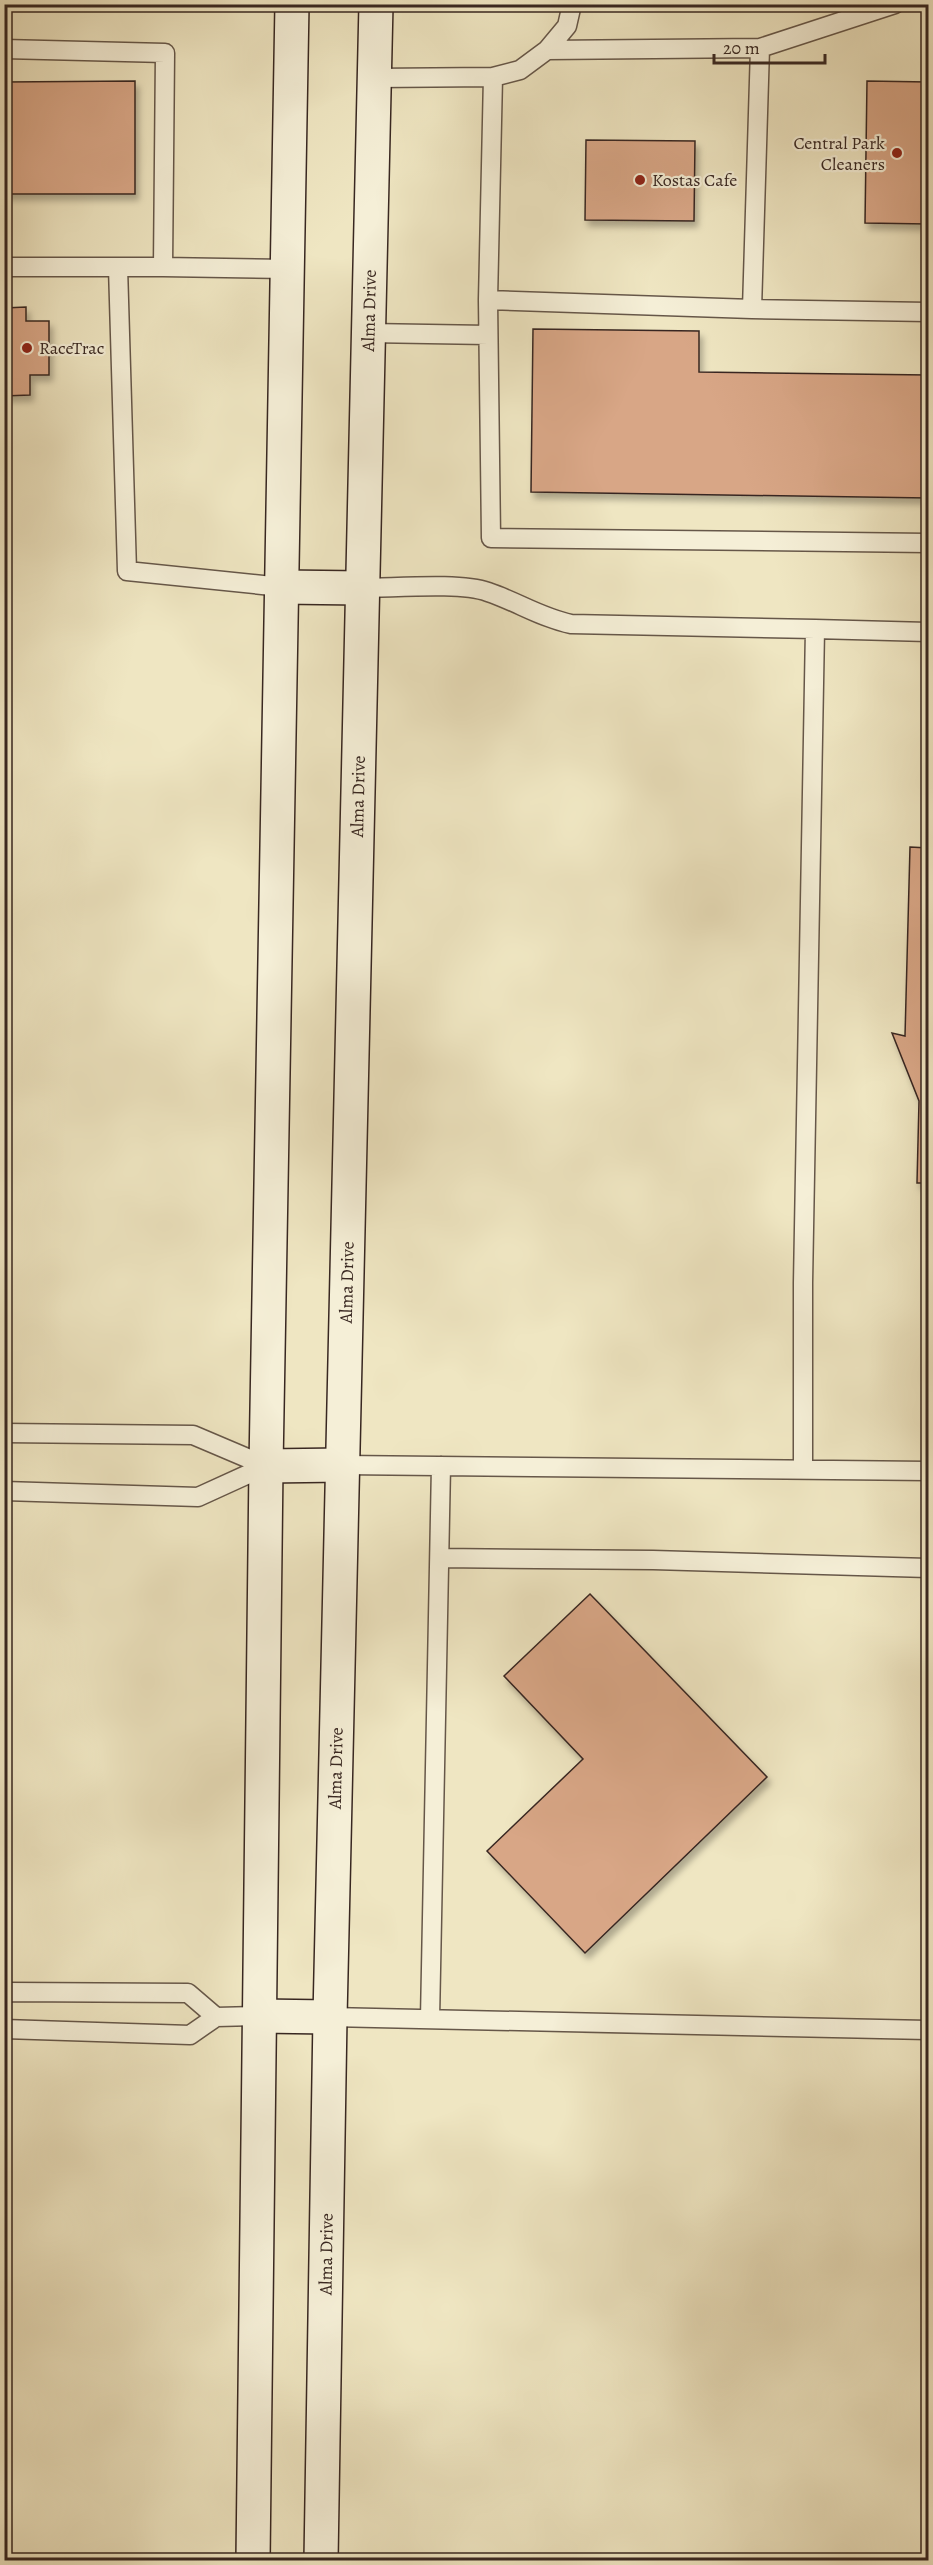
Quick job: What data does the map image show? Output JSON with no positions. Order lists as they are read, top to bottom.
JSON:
{
  "streets": {
    "main road": ["Alma Drive"]
  },
  "places": ["Central Park Cleaners", "Kostas Cafe", "RaceTrac"],
  "scale_bar": "20 m"
}
